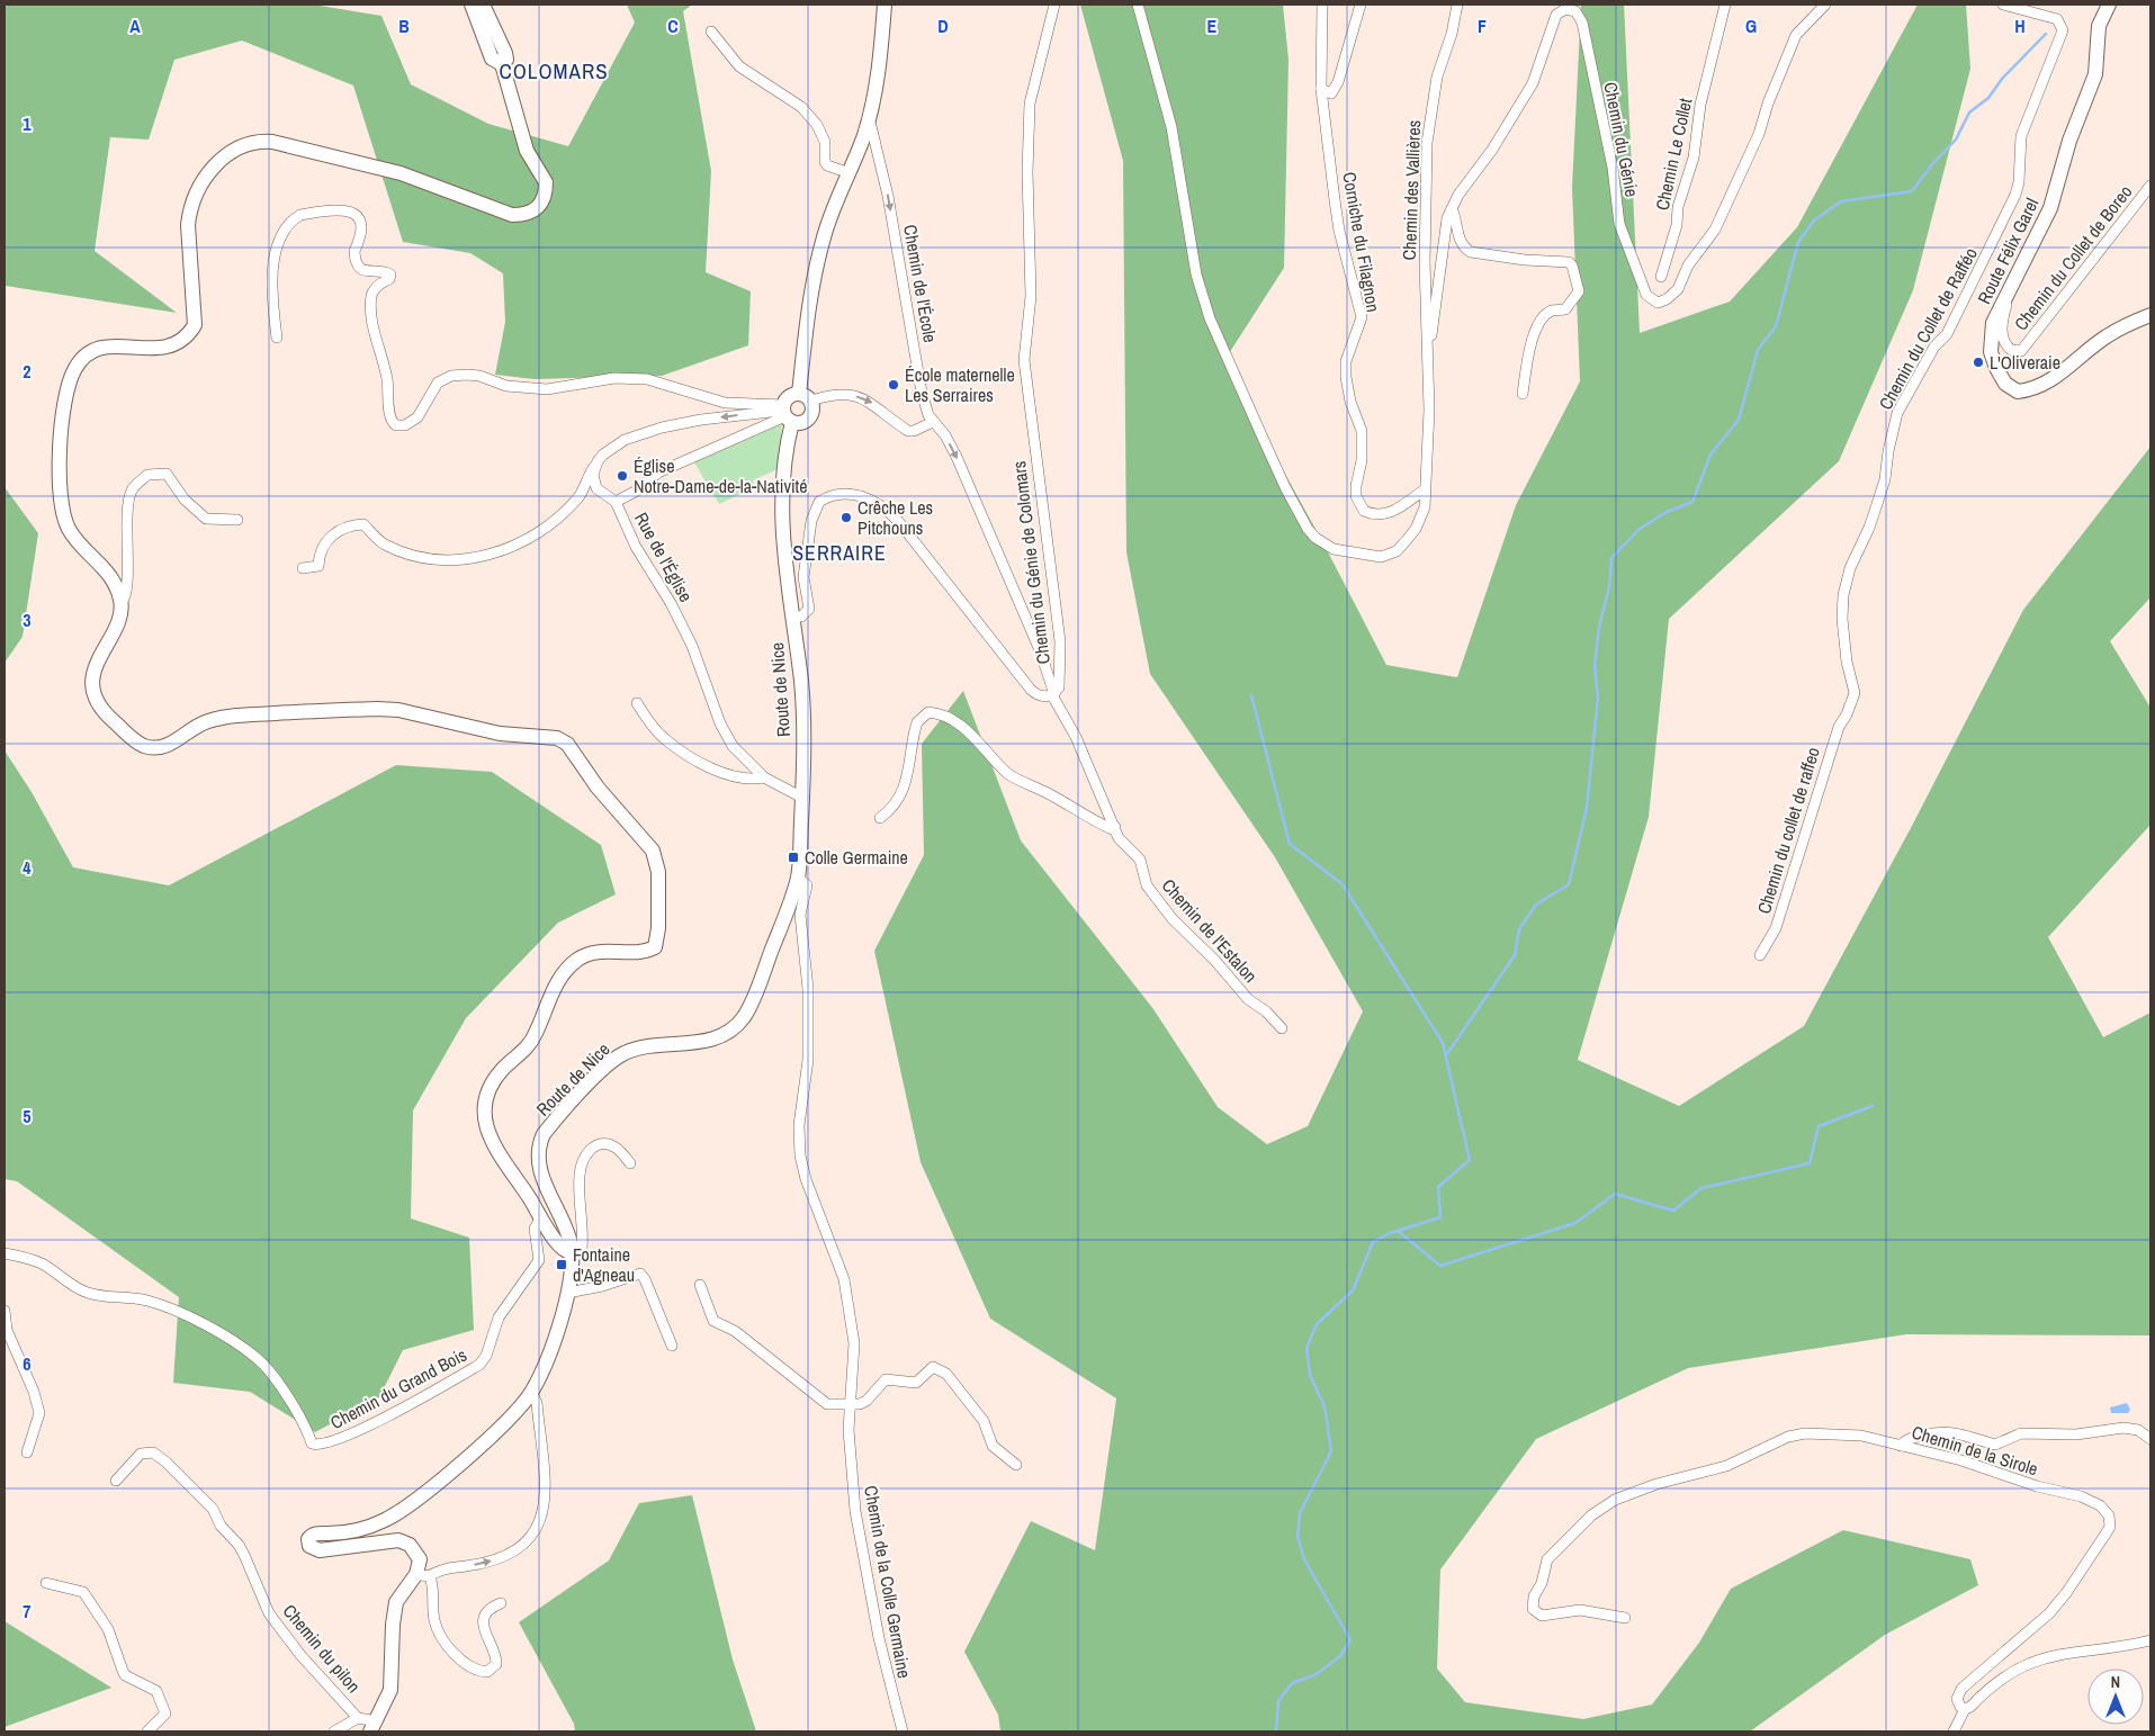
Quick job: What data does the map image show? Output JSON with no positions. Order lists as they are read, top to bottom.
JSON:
{
  "streets": {
    "street": [
      "Chemin du Génie",
      "Chemin Le Collet",
      "Chemin des Vallières",
      "Corniche du Filagnon",
      "Route Félix Garel",
      "Chemin du Collet de Boreo",
      "Chemin de l'École",
      "Chemin du Collet de Rafféo",
      "Rue de l'Église",
      "Chemin du Génie de Colomars",
      "Route de Nice",
      "Chemin du collet de raffeo",
      "Chemin de l'Estalon",
      "Chemin du Grand Bois",
      "Chemin de la Sirole",
      "Chemin de la Colle Germaine",
      "Chemin du pilon"
    ]
  },
  "crossings": [
    ["Chemin du Génie", "Chemin des Vallières"],
    ["Route Félix Garel", "Chemin du Collet de Boreo"],
    ["Chemin de l'École", "Chemin du Génie de Colomars"],
    ["Chemin de l'École", "Chemin de l'Estalon"],
    ["Chemin du Collet de Rafféo", "Chemin du collet de raffeo"],
    ["Rue de l'Église", "Route de Nice"],
    ["Chemin du Génie de Colomars", "Route de Nice"],
    ["Chemin du Génie de Colomars", "Chemin de l'Estalon"],
    ["Route de Nice", "Chemin de la Colle Germaine"]
  ],
  "one_way": ["Chemin de l'École"],
  "districts": ["COLOMARS", "SERRAIRE"],
  "places": {
    "other": [
      "L'Oliveraie",
      "École maternelle Les Serraires",
      "Église Notre-Dame-de-la-Nativité",
      "Crêche Les Pitchouns"
    ],
    "transit": ["Colle Germaine", "Fontaine d'Agneau"]
  },
  "north": "top",
  "grid": {
    "columns": [
      "A",
      "B",
      "C",
      "D",
      "E",
      "F",
      "G",
      "H"
    ],
    "rows": [
      "1",
      "2",
      "3",
      "4",
      "5",
      "6",
      "7"
    ]
  }
}
